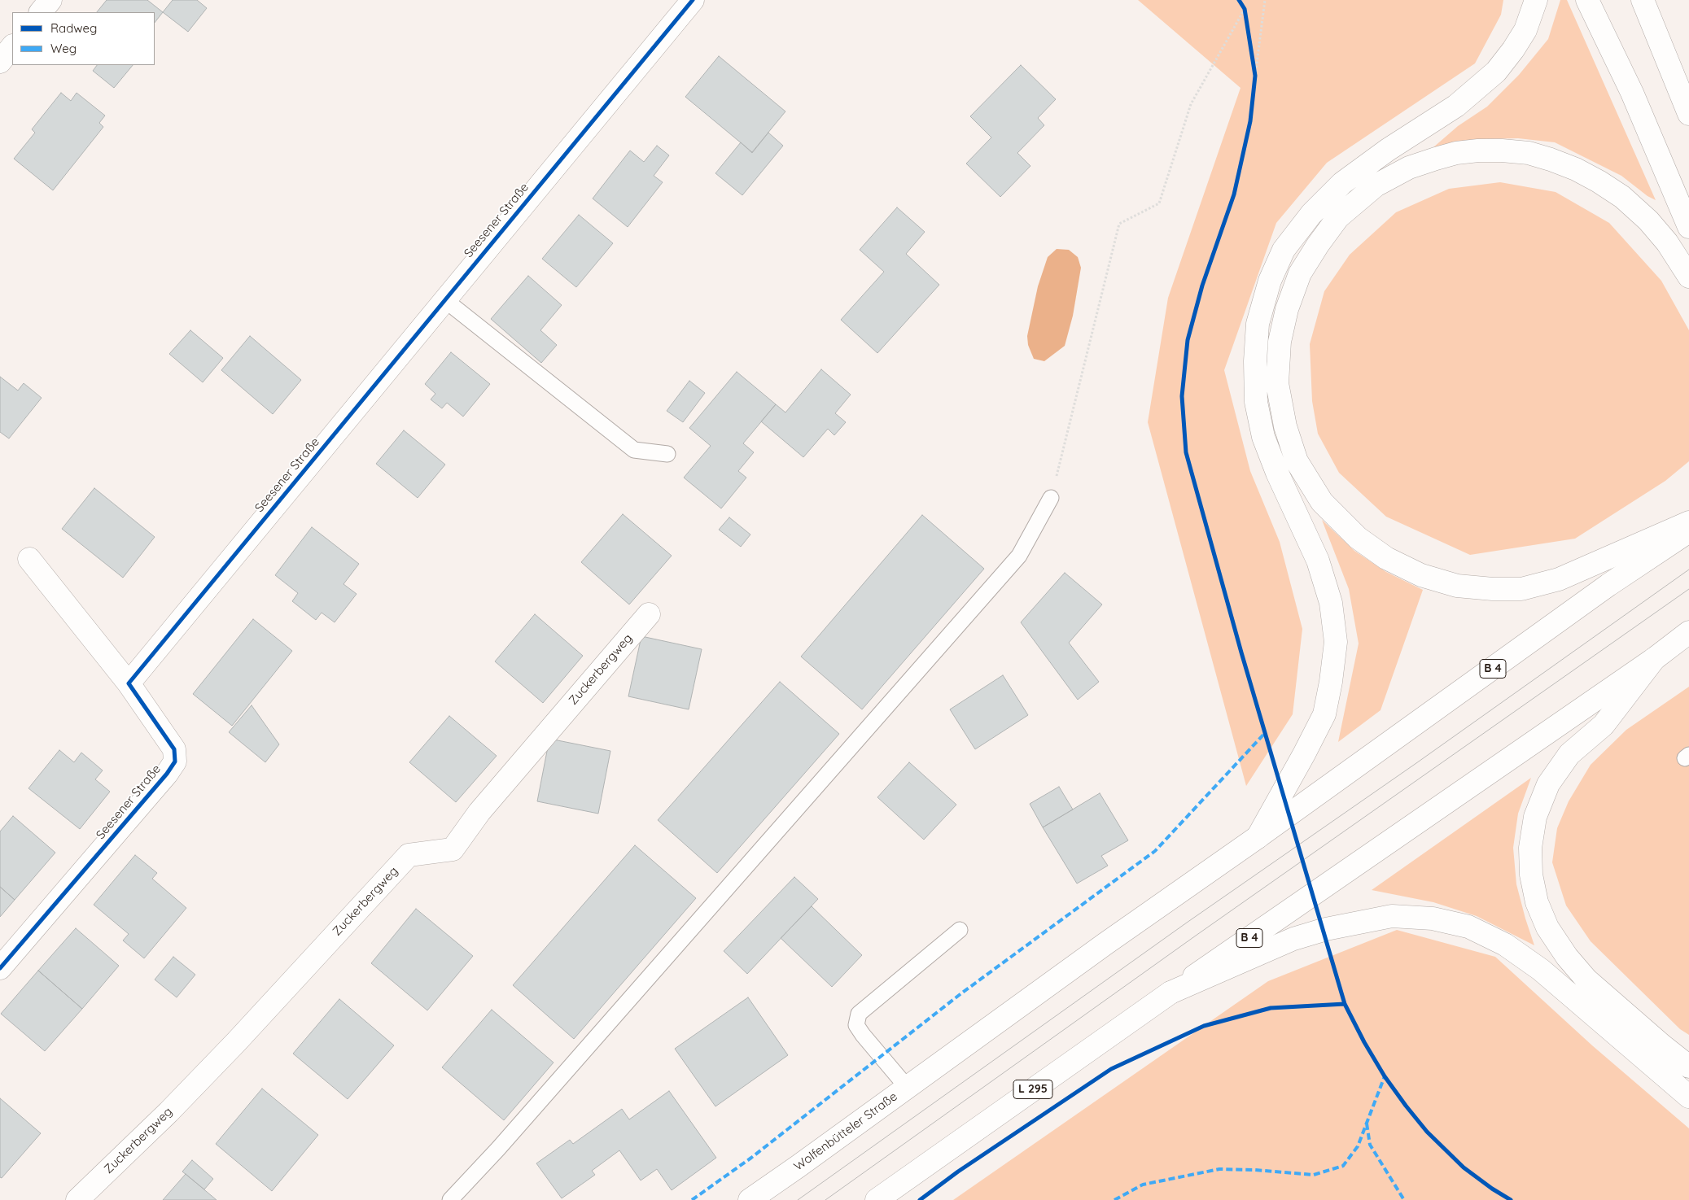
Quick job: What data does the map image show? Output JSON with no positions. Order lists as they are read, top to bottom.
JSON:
{
  "streets": {
    "main road": [
      "Seesener Straße",
      "B 4",
      "Zuckerbergweg",
      "L 295",
      "Wolfenbütteler Straße"
    ]
  },
  "crossings": [
    ["B 4", "L 295"],
    ["B 4", "Wolfenbütteler Straße"]
  ],
  "legend": ["Radweg", "Weg"]
}
